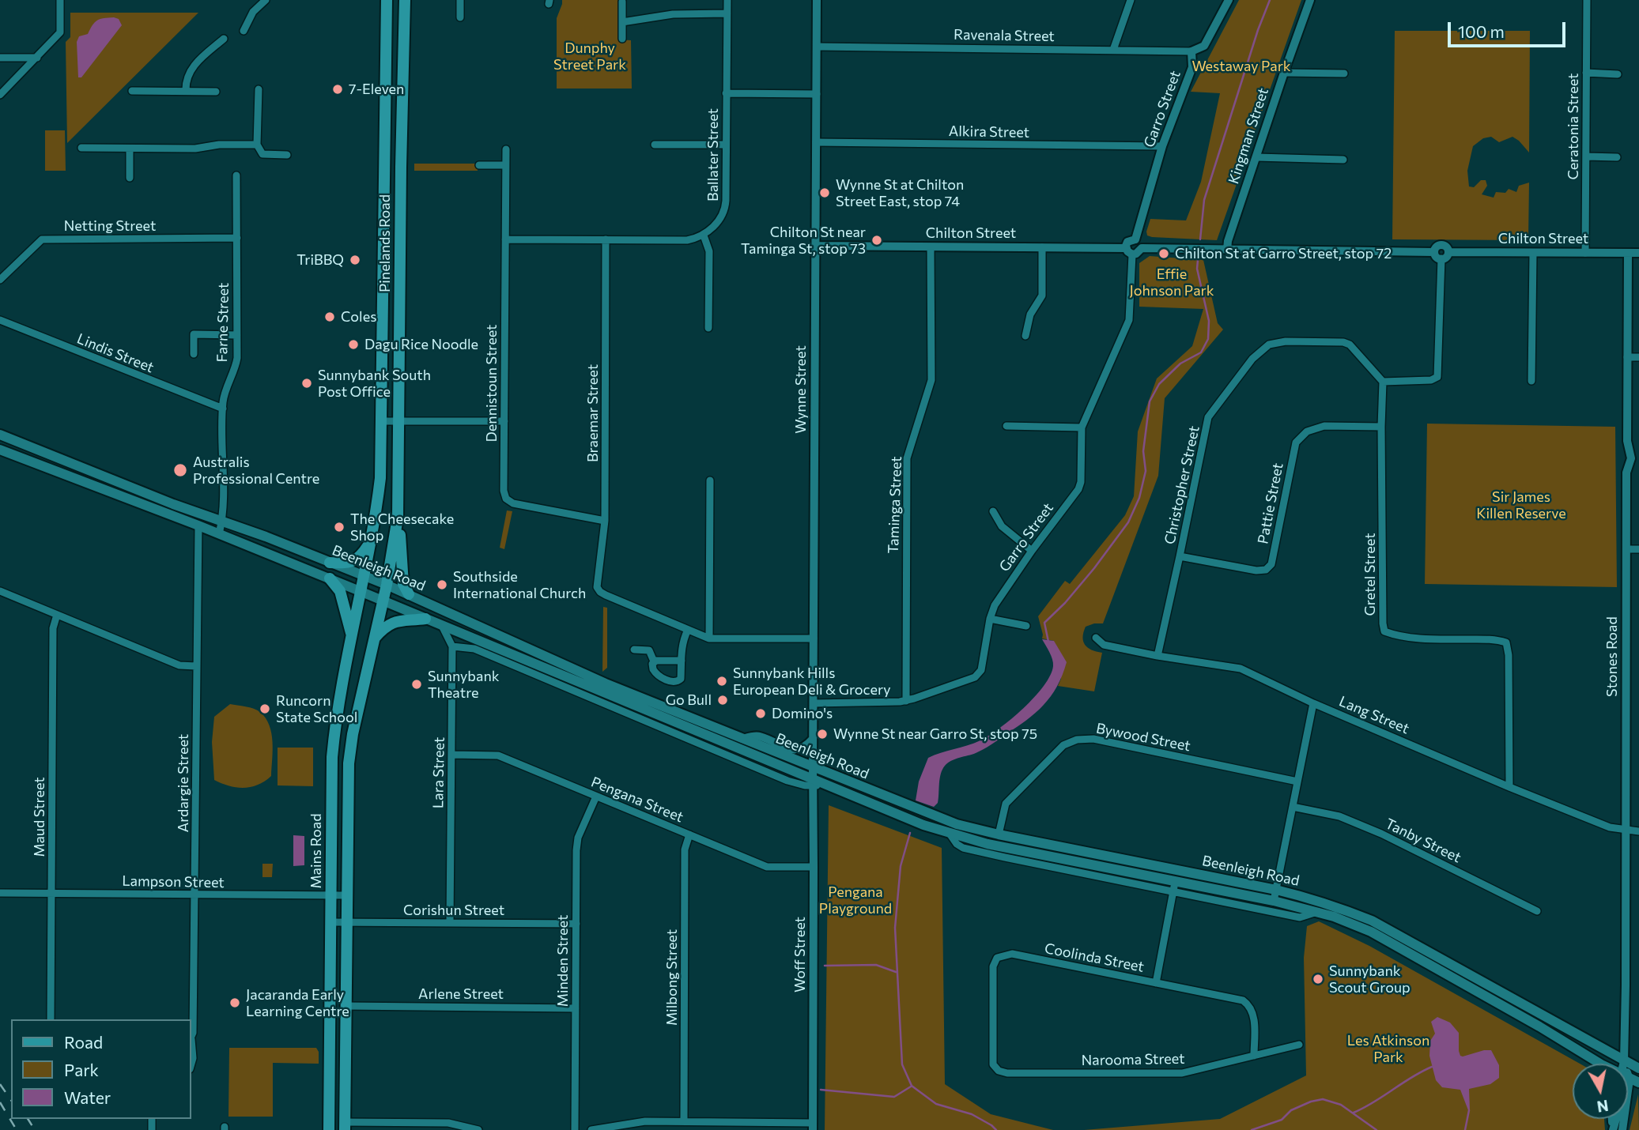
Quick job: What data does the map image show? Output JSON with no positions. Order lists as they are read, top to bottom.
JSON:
{
  "streets": {
    "main road": ["Pinelands Road", "Beenleigh Road", "Mains Road"],
    "street": [
      "Ravenala Street",
      "Garro Street",
      "Ceratonia Street",
      "Alkira Street",
      "Kingman Street",
      "Ballater Street",
      "Netting Street",
      "Chilton Street",
      "Farne Street",
      "Lindis Street",
      "Dennistoun Street",
      "Wynne Street",
      "Braemar Street",
      "Christopher Street",
      "Pattie Street",
      "Taminga Street",
      "Gretel Street",
      "Stones Road",
      "Lang Street",
      "Bywood Street",
      "Lara Street",
      "Ardargie Street",
      "Pengana Street",
      "Maud Street",
      "Tanby Street",
      "Lampson Street",
      "Corishun Street",
      "Woff Street",
      "Coolinda Street",
      "Minden Street",
      "Milbong Street",
      "Arlene Street",
      "Narooma Street"
    ]
  },
  "crossings": [
    ["Ravenala Street", "Garro Street"],
    ["Ravenala Street", "Wynne Street"],
    ["Garro Street", "Alkira Street"],
    ["Garro Street", "Chilton Street"],
    ["Garro Street", "Wynne Street"],
    ["Garro Street", "Taminga Street"],
    ["Ceratonia Street", "Chilton Street"],
    ["Alkira Street", "Wynne Street"],
    ["Netting Street", "Farne Street"],
    ["Chilton Street", "Wynne Street"],
    ["Chilton Street", "Taminga Street"],
    ["Chilton Street", "Stones Road"],
    ["Pinelands Road", "Beenleigh Road"],
    ["Pinelands Road", "Mains Road"],
    ["Farne Street", "Lindis Street"],
    ["Farne Street", "Beenleigh Road"],
    ["Dennistoun Street", "Braemar Street"],
    ["Wynne Street", "Beenleigh Road"],
    ["Wynne Street", "Woff Street"],
    ["Christopher Street", "Pattie Street"],
    ["Christopher Street", "Gretel Street"],
    ["Christopher Street", "Lang Street"],
    ["Pattie Street", "Gretel Street"],
    ["Beenleigh Road", "Stones Road"],
    ["Beenleigh Road", "Bywood Street"],
    ["Beenleigh Road", "Lara Street"],
    ["Beenleigh Road", "Ardargie Street"],
    ["Beenleigh Road", "Mains Road"],
    ["Beenleigh Road", "Woff Street"],
    ["Gretel Street", "Lang Street"],
    ["Stones Road", "Lang Street"],
    ["Lara Street", "Pengana Street"],
    ["Lara Street", "Corishun Street"],
    ["Ardargie Street", "Lampson Street"],
    ["Pengana Street", "Woff Street"],
    ["Pengana Street", "Minden Street"],
    ["Pengana Street", "Milbong Street"],
    ["Maud Street", "Lampson Street"],
    ["Mains Road", "Lampson Street"],
    ["Mains Road", "Corishun Street"],
    ["Corishun Street", "Minden Street"],
    ["Coolinda Street", "Narooma Street"],
    ["Minden Street", "Arlene Street"]
  ],
  "parks": [
    "Dunphy Street Park",
    "Westaway Park",
    "Effie Johnson Park",
    "Sir James Killen Reserve",
    "Pengana Playground",
    "Les Atkinson Park"
  ],
  "places": [
    "7-Eleven",
    "Wynne St at Chilton Street East, stop 74",
    "Chilton St near Taminga St, stop 73",
    "Chilton St at Garro Street, stop 72",
    "TriBBQ",
    "Coles",
    "Dagu Rice Noodle",
    "Sunnybank South Post Office",
    "Australis Professional Centre",
    "The Cheesecake Shop",
    "Southside International Church",
    "Sunnybank Hills European Deli & Grocery",
    "Sunnybank Theatre",
    "Go Bull",
    "Runcorn State School",
    "Domino's",
    "Wynne St near Garro St, stop 75",
    "Sunnybank Scout Group",
    "Jacaranda Early Learning Centre"
  ],
  "legend": ["Road", "Park", "Water"],
  "scale_bar": "100 m",
  "north": "bottom"
}
